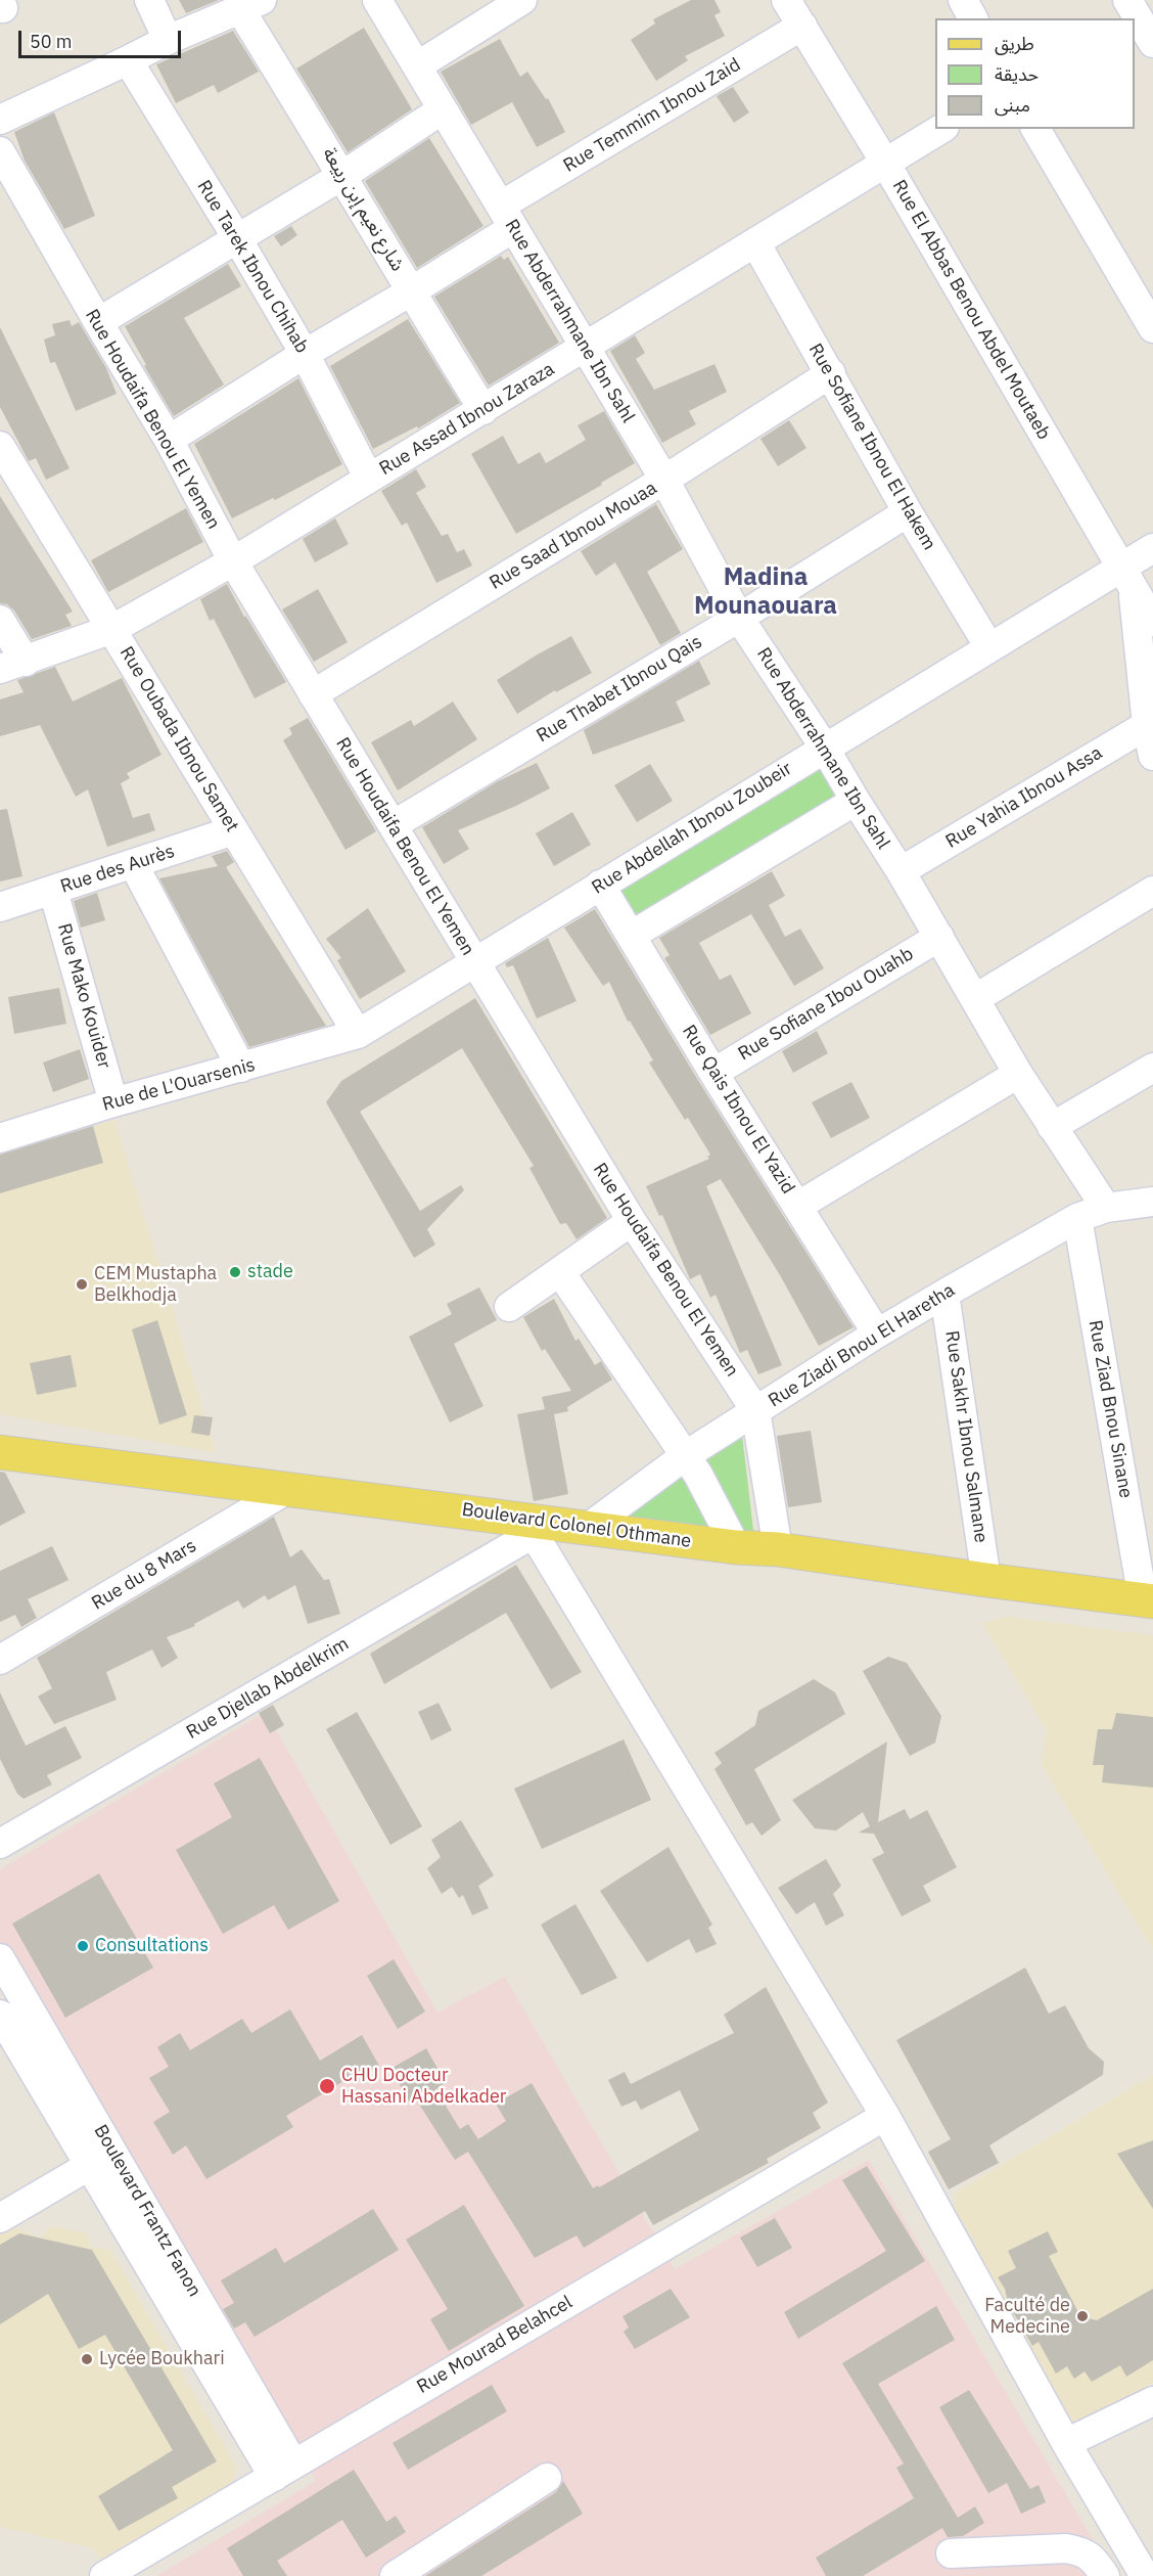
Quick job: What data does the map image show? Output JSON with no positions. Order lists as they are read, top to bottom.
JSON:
{
  "streets": {
    "main road": ["Boulevard Colonel Othmane"],
    "street": [
      "Rue Temmim Ibnou Zaid",
      "شارع نعيم إبن ربيعة",
      "Rue Tarek Ibnou Chihab",
      "Rue El Abbas Benou Abdel Moutaeb",
      "Rue Abderrahmane Ibn Sahl",
      "Rue Houdaifa Benou El Yemen",
      "Rue Assad Ibnou Zaraza",
      "Rue Sofiane Ibnou El Hakem",
      "Rue Saad Ibnou Mouaa",
      "Rue Thabet Ibnou Qais",
      "Rue Oubada Ibnou Samet",
      "Rue Yahia Ibnou Assa",
      "Rue Abdellah Ibnou Zoubeir",
      "Rue des Aurès",
      "Rue Mako Kouider",
      "Rue Sofiane Ibou Ouahb",
      "Rue de L'Ouarsenis",
      "Rue Qais Ibnou El Yazid",
      "Rue Ziadi Bnou El Haretha",
      "Rue Ziad Bnou Sinane",
      "Rue Sakhr Ibnou Salmane",
      "Rue du 8 Mars",
      "Rue Djellab Abdelkrim",
      "Boulevard Frantz Fanon",
      "Rue Mourad Belahcel"
    ]
  },
  "crossings": [
    ["Rue Temmim Ibnou Zaid", "شارع نعيم إبن ربيعة"],
    ["Rue Temmim Ibnou Zaid", "Rue Tarek Ibnou Chihab"],
    ["Rue Temmim Ibnou Zaid", "Rue El Abbas Benou Abdel Moutaeb"],
    ["Rue Temmim Ibnou Zaid", "Rue Abderrahmane Ibn Sahl"],
    ["Rue Temmim Ibnou Zaid", "Rue Houdaifa Benou El Yemen"],
    ["شارع نعيم إبن ربيعة", "Rue Assad Ibnou Zaraza"],
    ["Rue Tarek Ibnou Chihab", "Rue Assad Ibnou Zaraza"],
    ["Rue El Abbas Benou Abdel Moutaeb", "Rue Assad Ibnou Zaraza"],
    ["Rue El Abbas Benou Abdel Moutaeb", "Rue Abdellah Ibnou Zoubeir"],
    ["Rue Abderrahmane Ibn Sahl", "Rue Assad Ibnou Zaraza"],
    ["Rue Abderrahmane Ibn Sahl", "Rue Saad Ibnou Mouaa"],
    ["Rue Abderrahmane Ibn Sahl", "Rue Thabet Ibnou Qais"],
    ["Rue Abderrahmane Ibn Sahl", "Rue Yahia Ibnou Assa"],
    ["Rue Abderrahmane Ibn Sahl", "Rue Abdellah Ibnou Zoubeir"],
    ["Rue Abderrahmane Ibn Sahl", "Rue Sofiane Ibou Ouahb"],
    ["Rue Abderrahmane Ibn Sahl", "Rue Ziadi Bnou El Haretha"],
    ["Rue Houdaifa Benou El Yemen", "Rue Assad Ibnou Zaraza"],
    ["Rue Houdaifa Benou El Yemen", "Rue Saad Ibnou Mouaa"],
    ["Rue Houdaifa Benou El Yemen", "Rue Thabet Ibnou Qais"],
    ["Rue Houdaifa Benou El Yemen", "Rue Abdellah Ibnou Zoubeir"],
    ["Rue Houdaifa Benou El Yemen", "Rue Ziadi Bnou El Haretha"],
    ["Rue Houdaifa Benou El Yemen", "Boulevard Colonel Othmane"],
    ["Rue Assad Ibnou Zaraza", "Rue Sofiane Ibnou El Hakem"],
    ["Rue Assad Ibnou Zaraza", "Rue Oubada Ibnou Samet"],
    ["Rue Sofiane Ibnou El Hakem", "Rue Saad Ibnou Mouaa"],
    ["Rue Sofiane Ibnou El Hakem", "Rue Thabet Ibnou Qais"],
    ["Rue Sofiane Ibnou El Hakem", "Rue Abdellah Ibnou Zoubeir"],
    ["Rue Oubada Ibnou Samet", "Rue Abdellah Ibnou Zoubeir"],
    ["Rue Oubada Ibnou Samet", "Rue des Aurès"],
    ["Rue Oubada Ibnou Samet", "Rue de L'Ouarsenis"],
    ["Rue Abdellah Ibnou Zoubeir", "Rue de L'Ouarsenis"],
    ["Rue Abdellah Ibnou Zoubeir", "Rue Qais Ibnou El Yazid"],
    ["Rue des Aurès", "Rue Mako Kouider"],
    ["Rue Mako Kouider", "Rue de L'Ouarsenis"],
    ["Rue Sofiane Ibou Ouahb", "Rue Qais Ibnou El Yazid"],
    ["Rue Qais Ibnou El Yazid", "Rue Ziadi Bnou El Haretha"],
    ["Rue Ziadi Bnou El Haretha", "Rue Ziad Bnou Sinane"],
    ["Rue Ziadi Bnou El Haretha", "Rue Sakhr Ibnou Salmane"],
    ["Rue Ziadi Bnou El Haretha", "Boulevard Colonel Othmane"],
    ["Rue Ziad Bnou Sinane", "Boulevard Colonel Othmane"],
    ["Rue Sakhr Ibnou Salmane", "Boulevard Colonel Othmane"],
    ["Boulevard Colonel Othmane", "Rue du 8 Mars"],
    ["Boulevard Colonel Othmane", "Rue Djellab Abdelkrim"],
    ["Boulevard Frantz Fanon", "Rue Mourad Belahcel"]
  ],
  "districts": ["Madina Mounaouara"],
  "places": [
    "stade",
    "CEM Mustapha Belkhodja",
    "Consultations",
    "CHU Docteur Hassani Abdelkader",
    "Faculté de Medecine",
    "Lycée Boukhari"
  ],
  "legend": ["طريق", "حديقة", "مبنى"],
  "scale_bar": "50 m"
}
